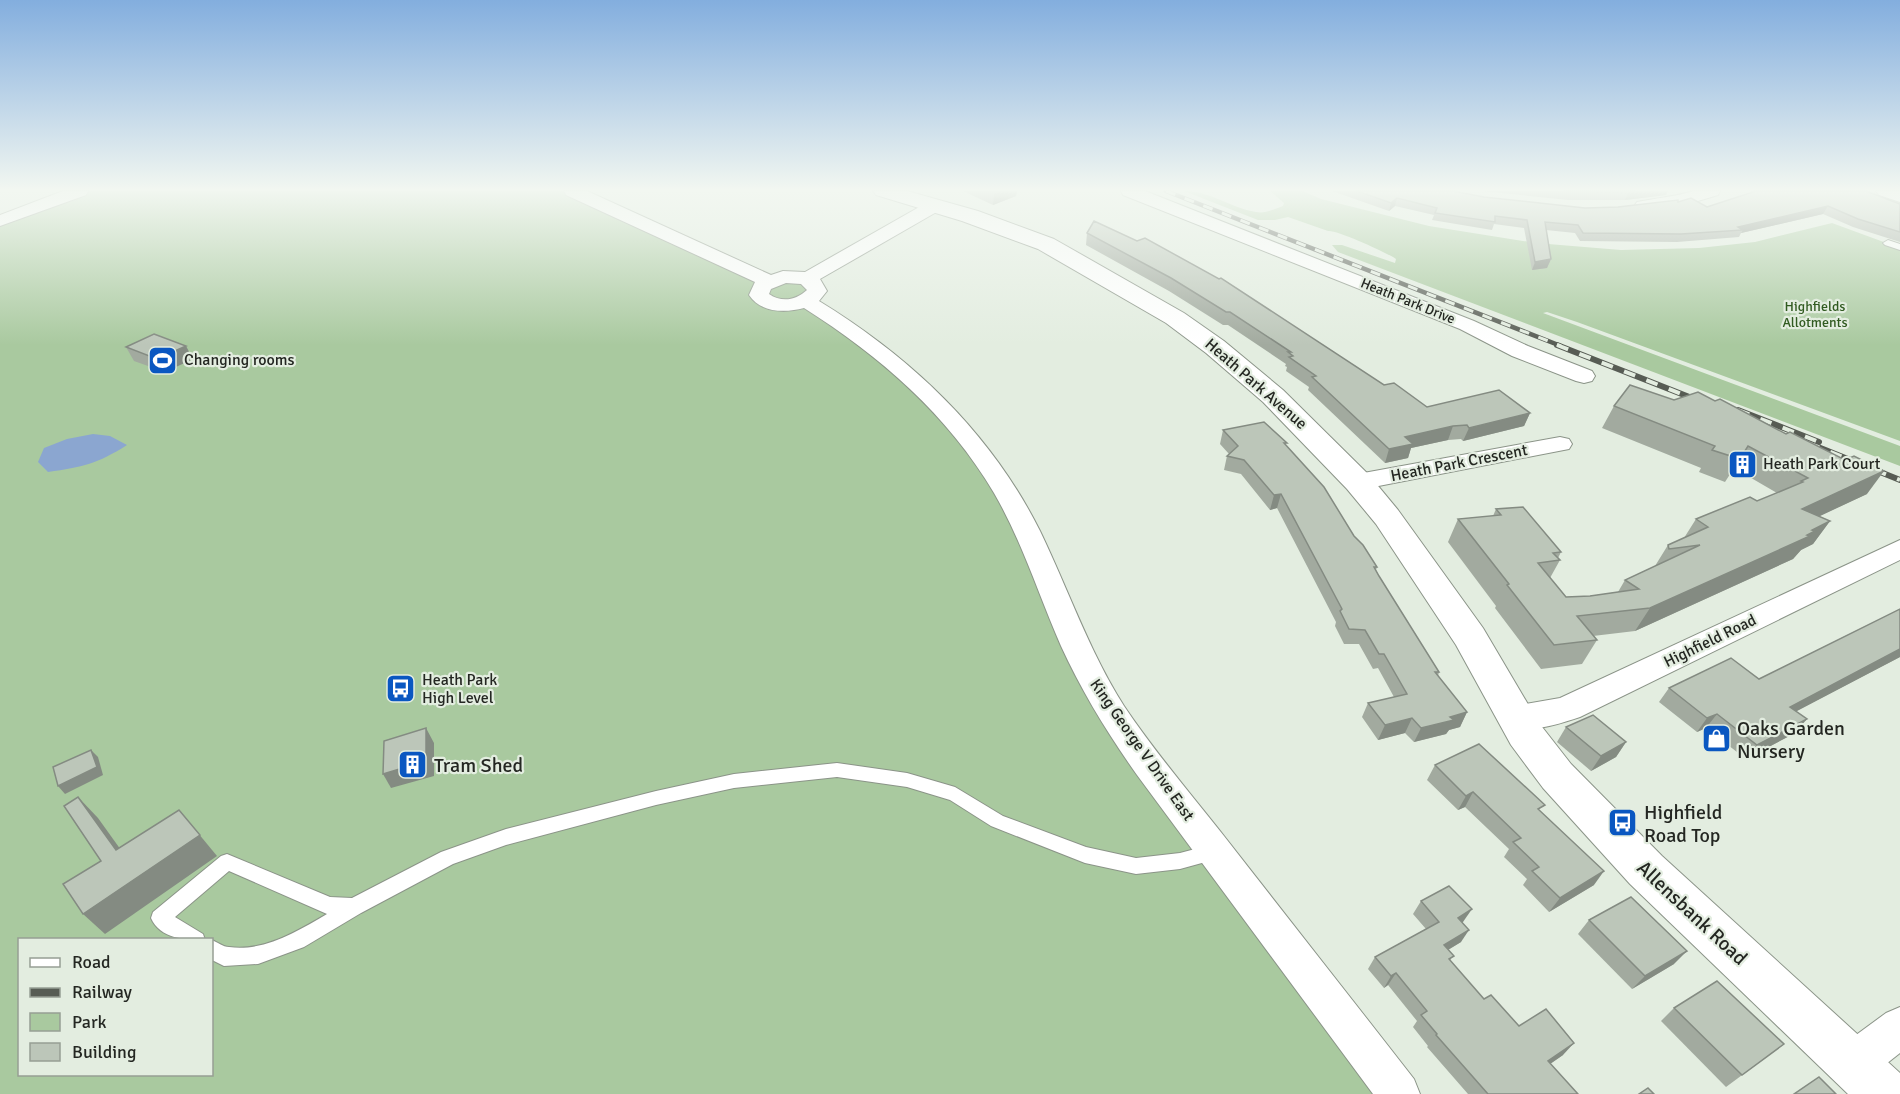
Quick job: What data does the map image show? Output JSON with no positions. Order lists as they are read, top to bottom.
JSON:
{
  "streets": {
    "street": [
      "Heath Park Drive",
      "Heath Park Avenue",
      "Heath Park Crescent",
      "Highfield Road",
      "King George V Drive East",
      "Allensbank Road"
    ]
  },
  "crossings": [
    ["Heath Park Avenue", "Heath Park Crescent"],
    ["Heath Park Avenue", "Highfield Road"],
    ["Heath Park Avenue", "Allensbank Road"],
    ["Highfield Road", "Allensbank Road"]
  ],
  "parks": ["Highfields Allotments"],
  "places": {
    "sports": ["Changing rooms"],
    "building": ["Heath Park Court", "Tram Shed"],
    "bus stop": ["Heath Park High Level", "Highfield Road Top"],
    "shop": ["Oaks Garden Nursery"]
  },
  "legend": [
    "Road",
    "Railway",
    "Park",
    "Building"
  ]
}
